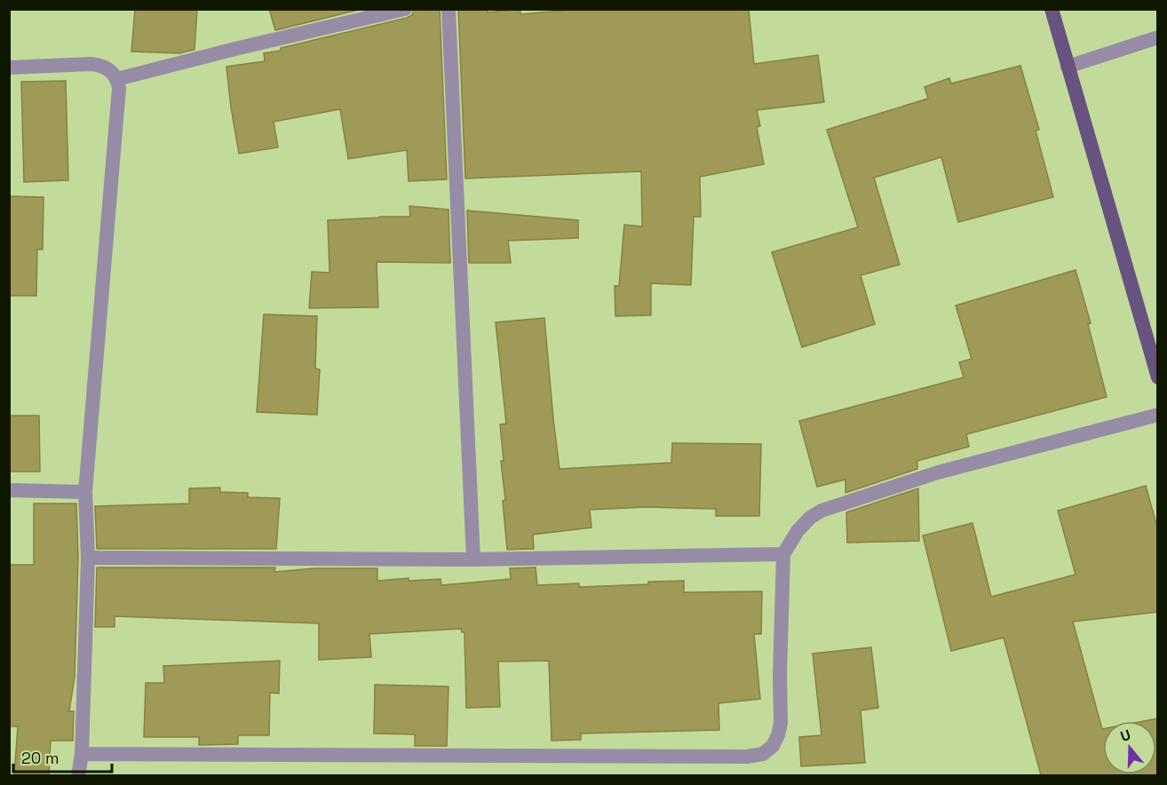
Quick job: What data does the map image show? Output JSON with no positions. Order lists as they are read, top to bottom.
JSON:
{
  "scale_bar": "20 m",
  "north": "top"
}
